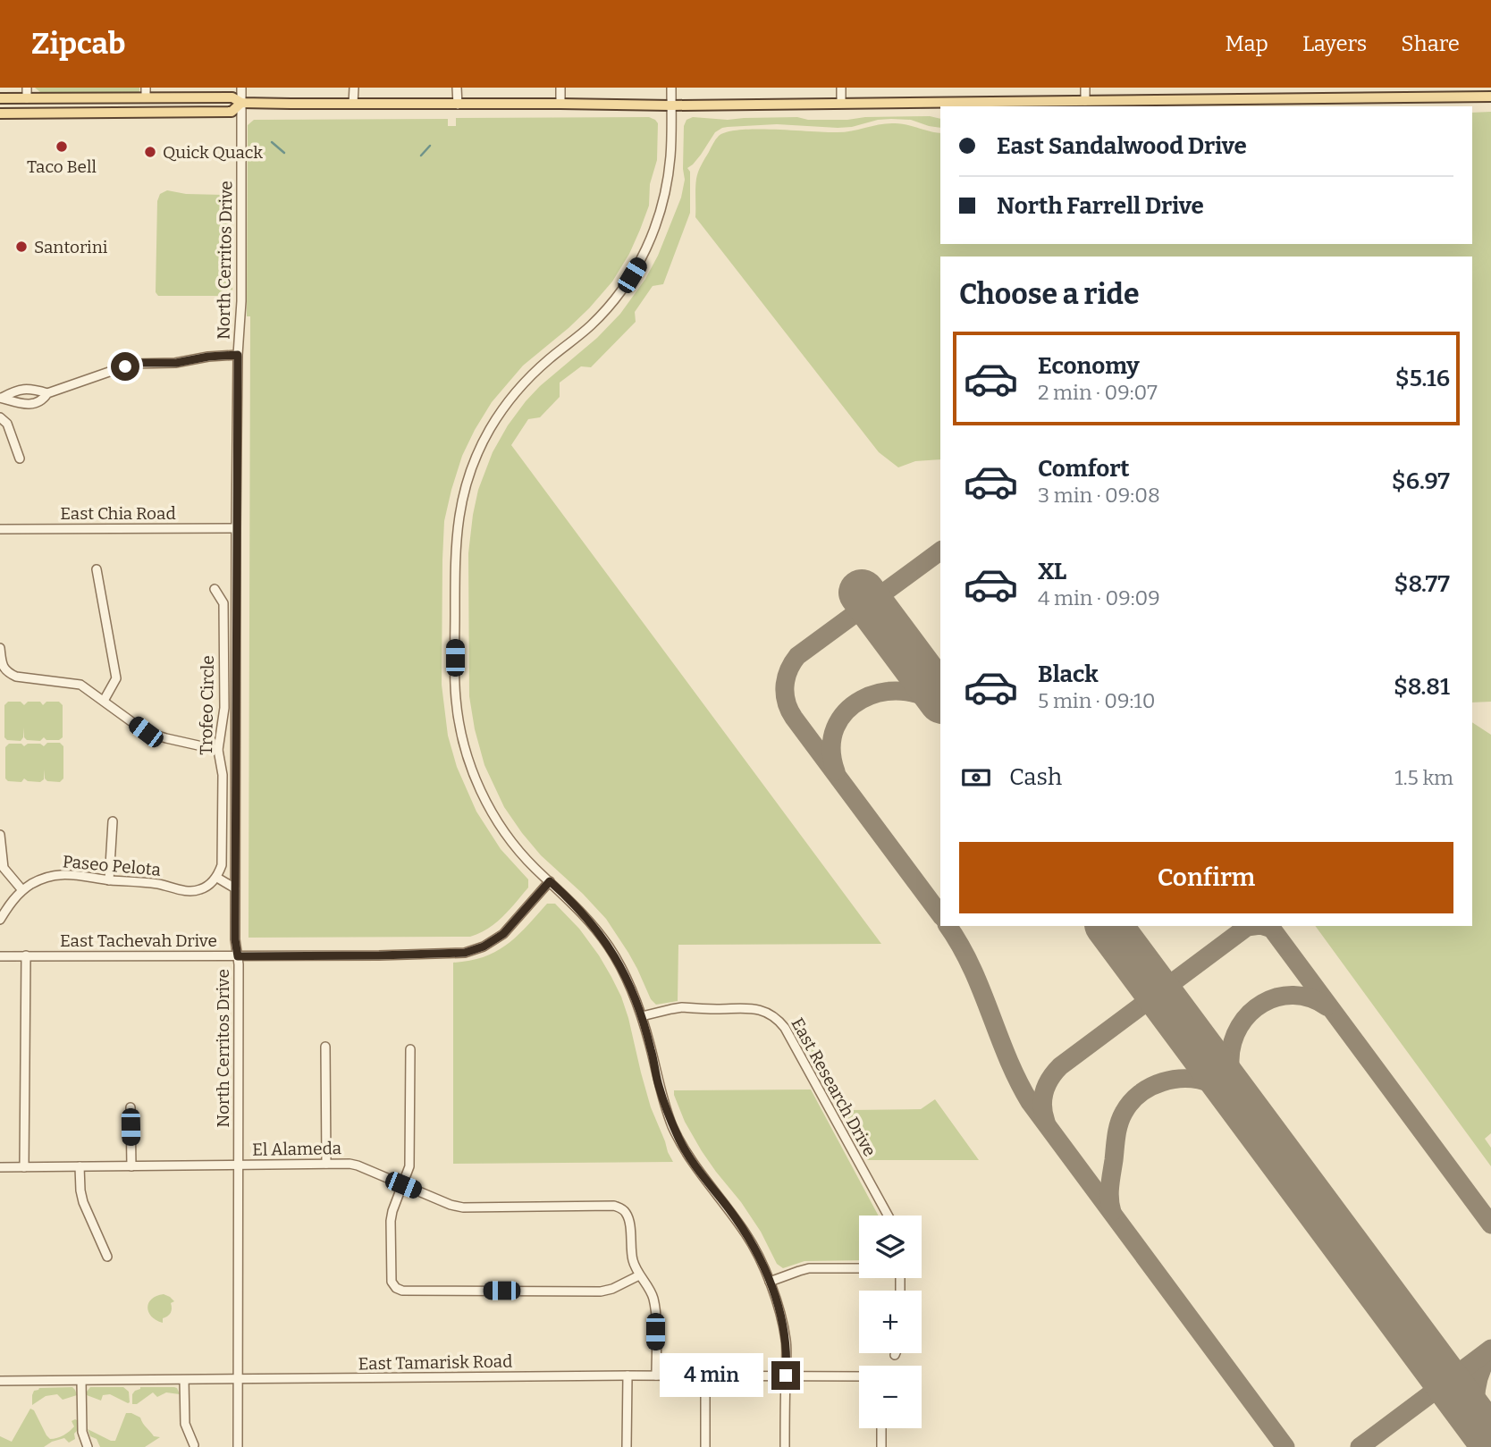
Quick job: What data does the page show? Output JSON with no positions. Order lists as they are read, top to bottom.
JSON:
{
  "streets": {
    "street": [
      "North Cerritos Drive",
      "East Chia Road",
      "Trofeo Circle",
      "Paseo Pelota",
      "East Tachevah Drive",
      "East Research Drive",
      "El Alameda",
      "East Tamarisk Road"
    ]
  },
  "crossings": [
    ["North Cerritos Drive", "East Chia Road"],
    ["North Cerritos Drive", "East Tachevah Drive"],
    ["North Cerritos Drive", "El Alameda"],
    ["North Cerritos Drive", "East Tamarisk Road"],
    ["Trofeo Circle", "Paseo Pelota"]
  ],
  "places": ["Taco Bell", "Quick Quack", "Santorini"],
  "page": {
    "header": "Zipcab",
    "nav": ["Map", "Layers", "Share"],
    "banner": ["East Sandalwood Drive", "North Farrell Drive"],
    "heading": "Choose a ride",
    "list": [
      {
        "name": "Economy",
        "note": "2 min · 09:07",
        "value": "$5.16"
      },
      {
        "name": "Comfort",
        "note": "3 min · 09:08",
        "value": "$6.97"
      },
      {
        "name": "XL",
        "note": "4 min · 09:09",
        "value": "$8.77"
      },
      {
        "name": "Black",
        "note": "5 min · 09:10",
        "value": "$8.81"
      }
    ],
    "pay": ["Cash", "1.5 km"],
    "buttons": "Confirm",
    "map_buttons": ["+", "−"],
    "bubble": "4 min"
  }
}
